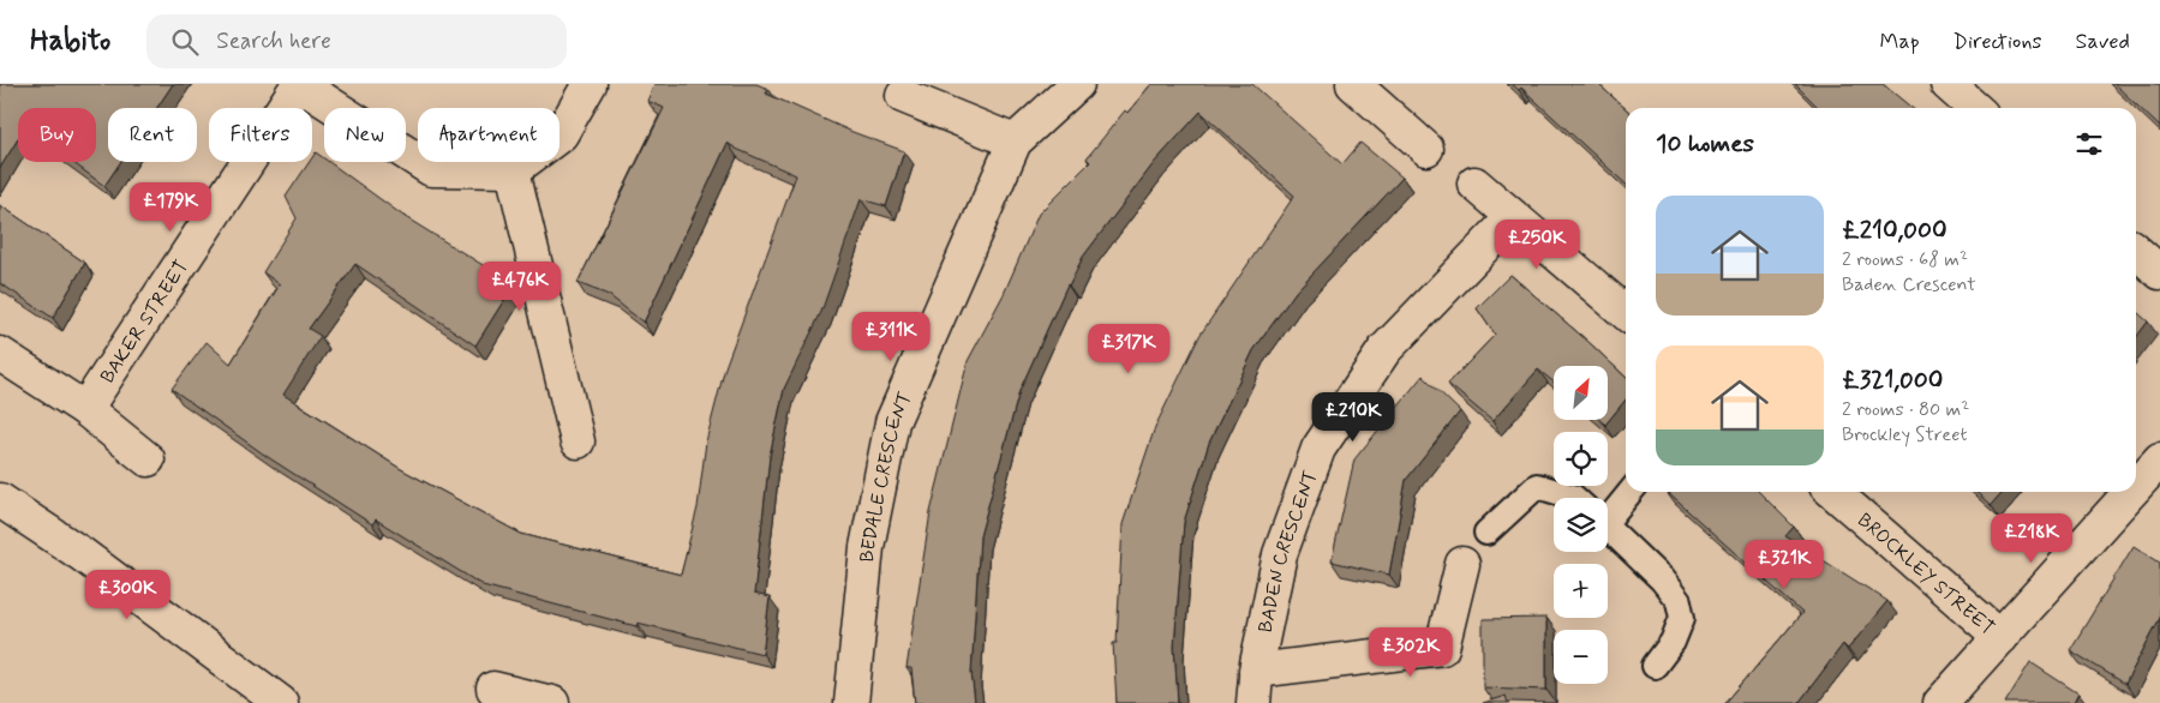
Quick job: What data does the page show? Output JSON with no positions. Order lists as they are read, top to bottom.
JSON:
{
  "streets": {
    "street": [
      "BAKER STREET",
      "BEDALE CRESCENT",
      "BADEN CRESCENT",
      "BROCKLEY STREET"
    ]
  },
  "north": "top right",
  "page": {
    "header": "Habito",
    "search": "Search here",
    "nav": ["Map", "Directions", "Saved"],
    "chip": [
      "Buy",
      "Rent",
      "Filters",
      "New",
      "Apartment"
    ],
    "heading": "10 homes",
    "list": [
      {
        "name": "£210,000",
        "note": "2 rooms · 68 m² · Baden Crescent"
      },
      {
        "name": "£321,000",
        "note": "2 rooms · 80 m² · Brockley Street"
      }
    ],
    "price": [
      "£179K",
      "£250K",
      "£476K",
      "£311K",
      "£317K",
      "£210K",
      "£218K",
      "£321K",
      "£300K",
      "£302K"
    ],
    "map_buttons": ["+", "−"]
  }
}
